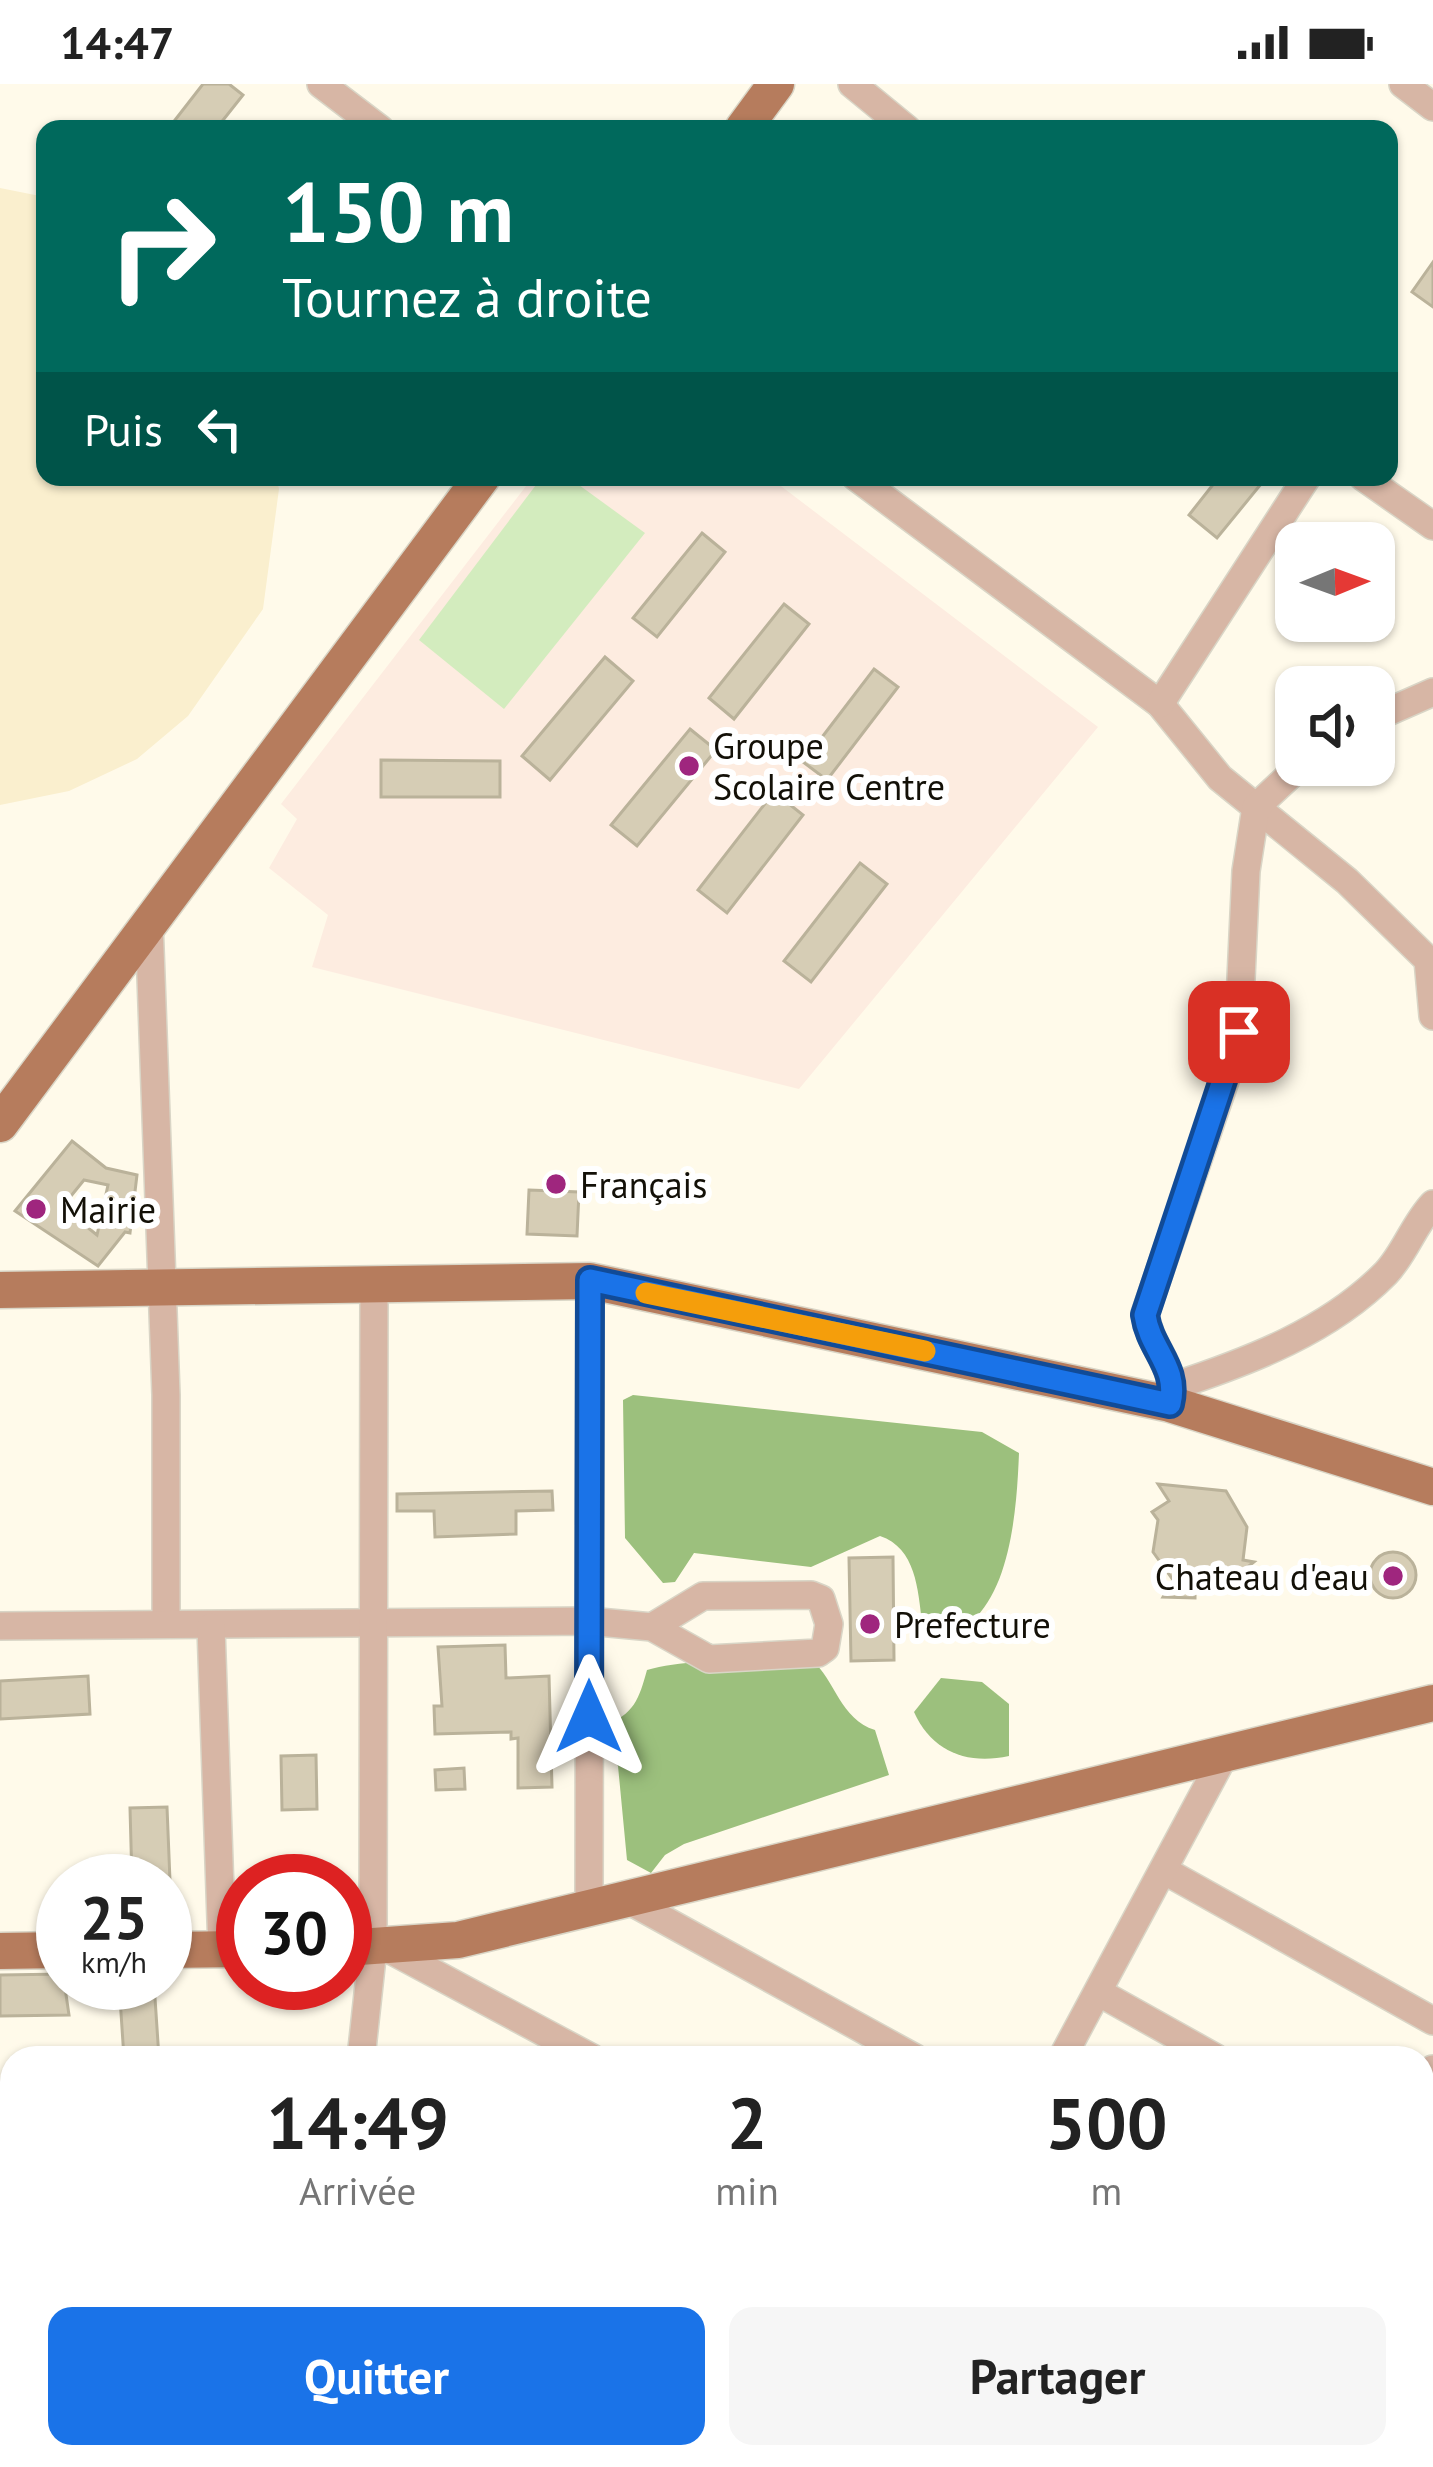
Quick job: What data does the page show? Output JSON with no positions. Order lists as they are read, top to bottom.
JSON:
{
  "places": [
    "Groupe Scolaire Centre",
    "Français",
    "Mairie",
    "Chateau d'eau",
    "Prefecture"
  ],
  "north": "right",
  "page": {
    "status": "14:47",
    "turn": ["150 m", "Tournez à droite"],
    "then": "Puis",
    "speed": "25 km/h",
    "limit": "30",
    "eta": [
      "14:49",
      "Arrivée",
      "2",
      "min",
      "500",
      "m"
    ],
    "buttons": ["Quitter", "Partager"]
  }
}
